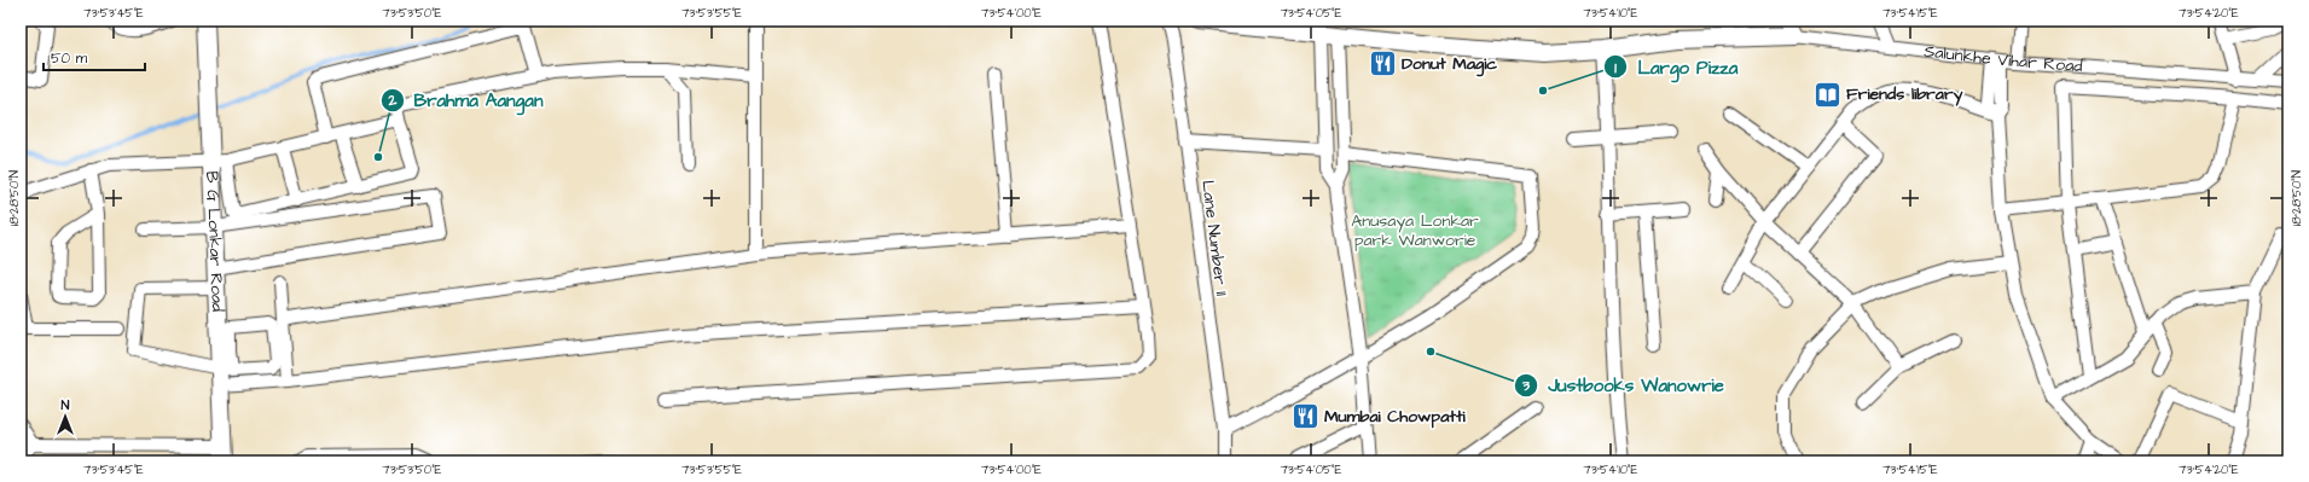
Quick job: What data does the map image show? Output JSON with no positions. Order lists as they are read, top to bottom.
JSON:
{
  "streets": {
    "street": ["Salunkhe Vihar Road", "Lane Number 11", "B G Lonkar Road"]
  },
  "parks": ["Anusaya Lonkar park Wanworie"],
  "places": {
    "restaurant": ["Donut Magic", "Mumbai Chowpatti"],
    "other": ["Largo Pizza", "Brahma Aangan", "Justbooks Wanowrie"],
    "library": ["Friends library"]
  },
  "scale_bar": "50 m",
  "north": "top",
  "coordinates": [
    "73°53'45\"E",
    "73°53'50\"E",
    "73°53'55\"E",
    "73°54'00\"E",
    "73°54'05\"E",
    "73°54'10\"E",
    "73°54'15\"E",
    "73°54'20\"E",
    "18°28'50\"N"
  ]
}
